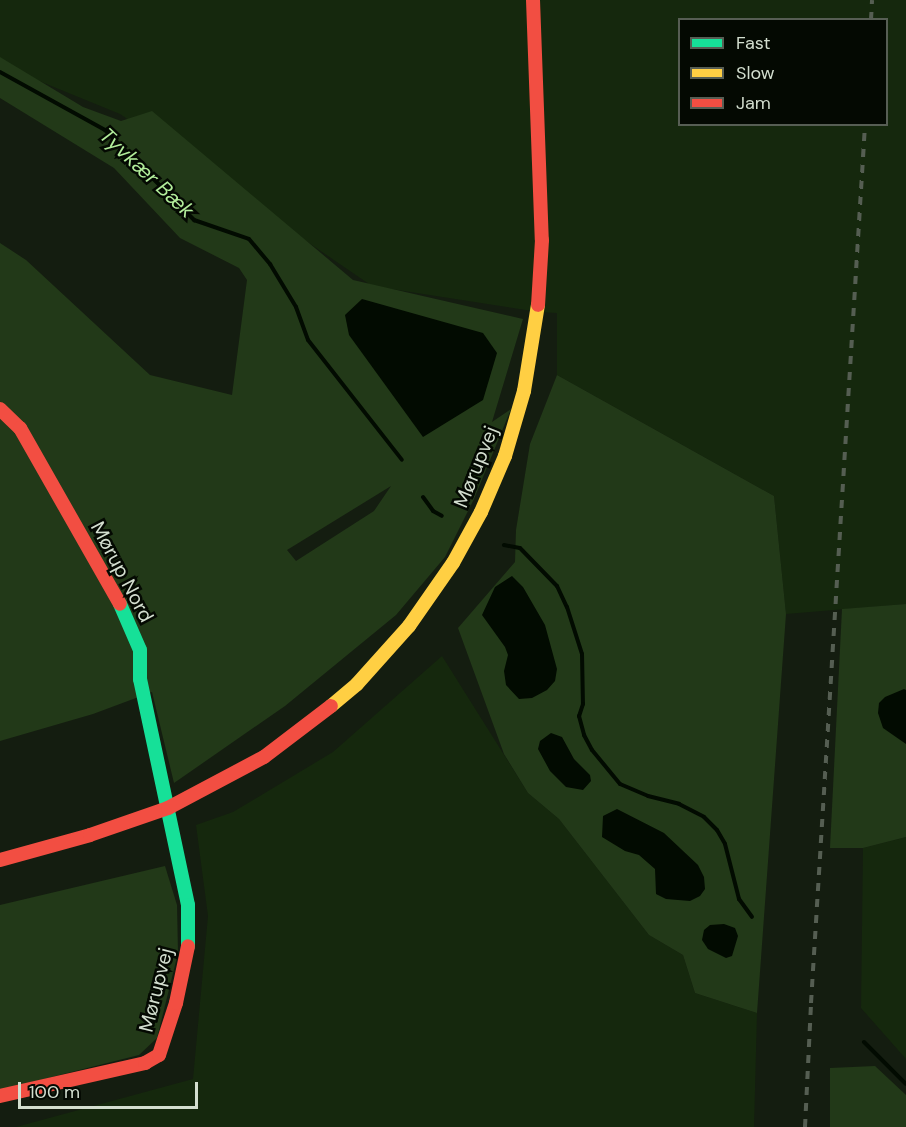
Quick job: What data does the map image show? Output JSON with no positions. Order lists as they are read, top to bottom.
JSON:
{
  "streets": {
    "street": ["Mørupvej", "Mørup Nord"]
  },
  "crossings": [
    ["Mørupvej", "Mørup Nord"]
  ],
  "water": ["Tyvkær Bæk"],
  "legend": ["Fast", "Slow", "Jam"],
  "scale_bar": "100 m"
}
